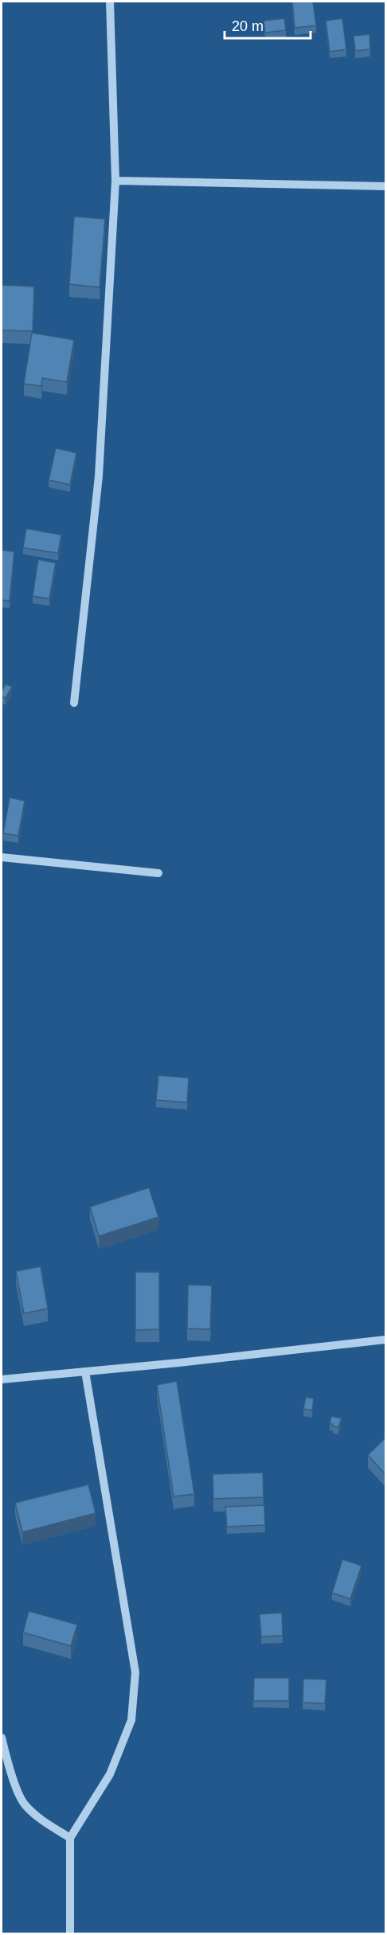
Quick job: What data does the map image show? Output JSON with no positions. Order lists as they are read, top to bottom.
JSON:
{
  "scale_bar": "20 m"
}
